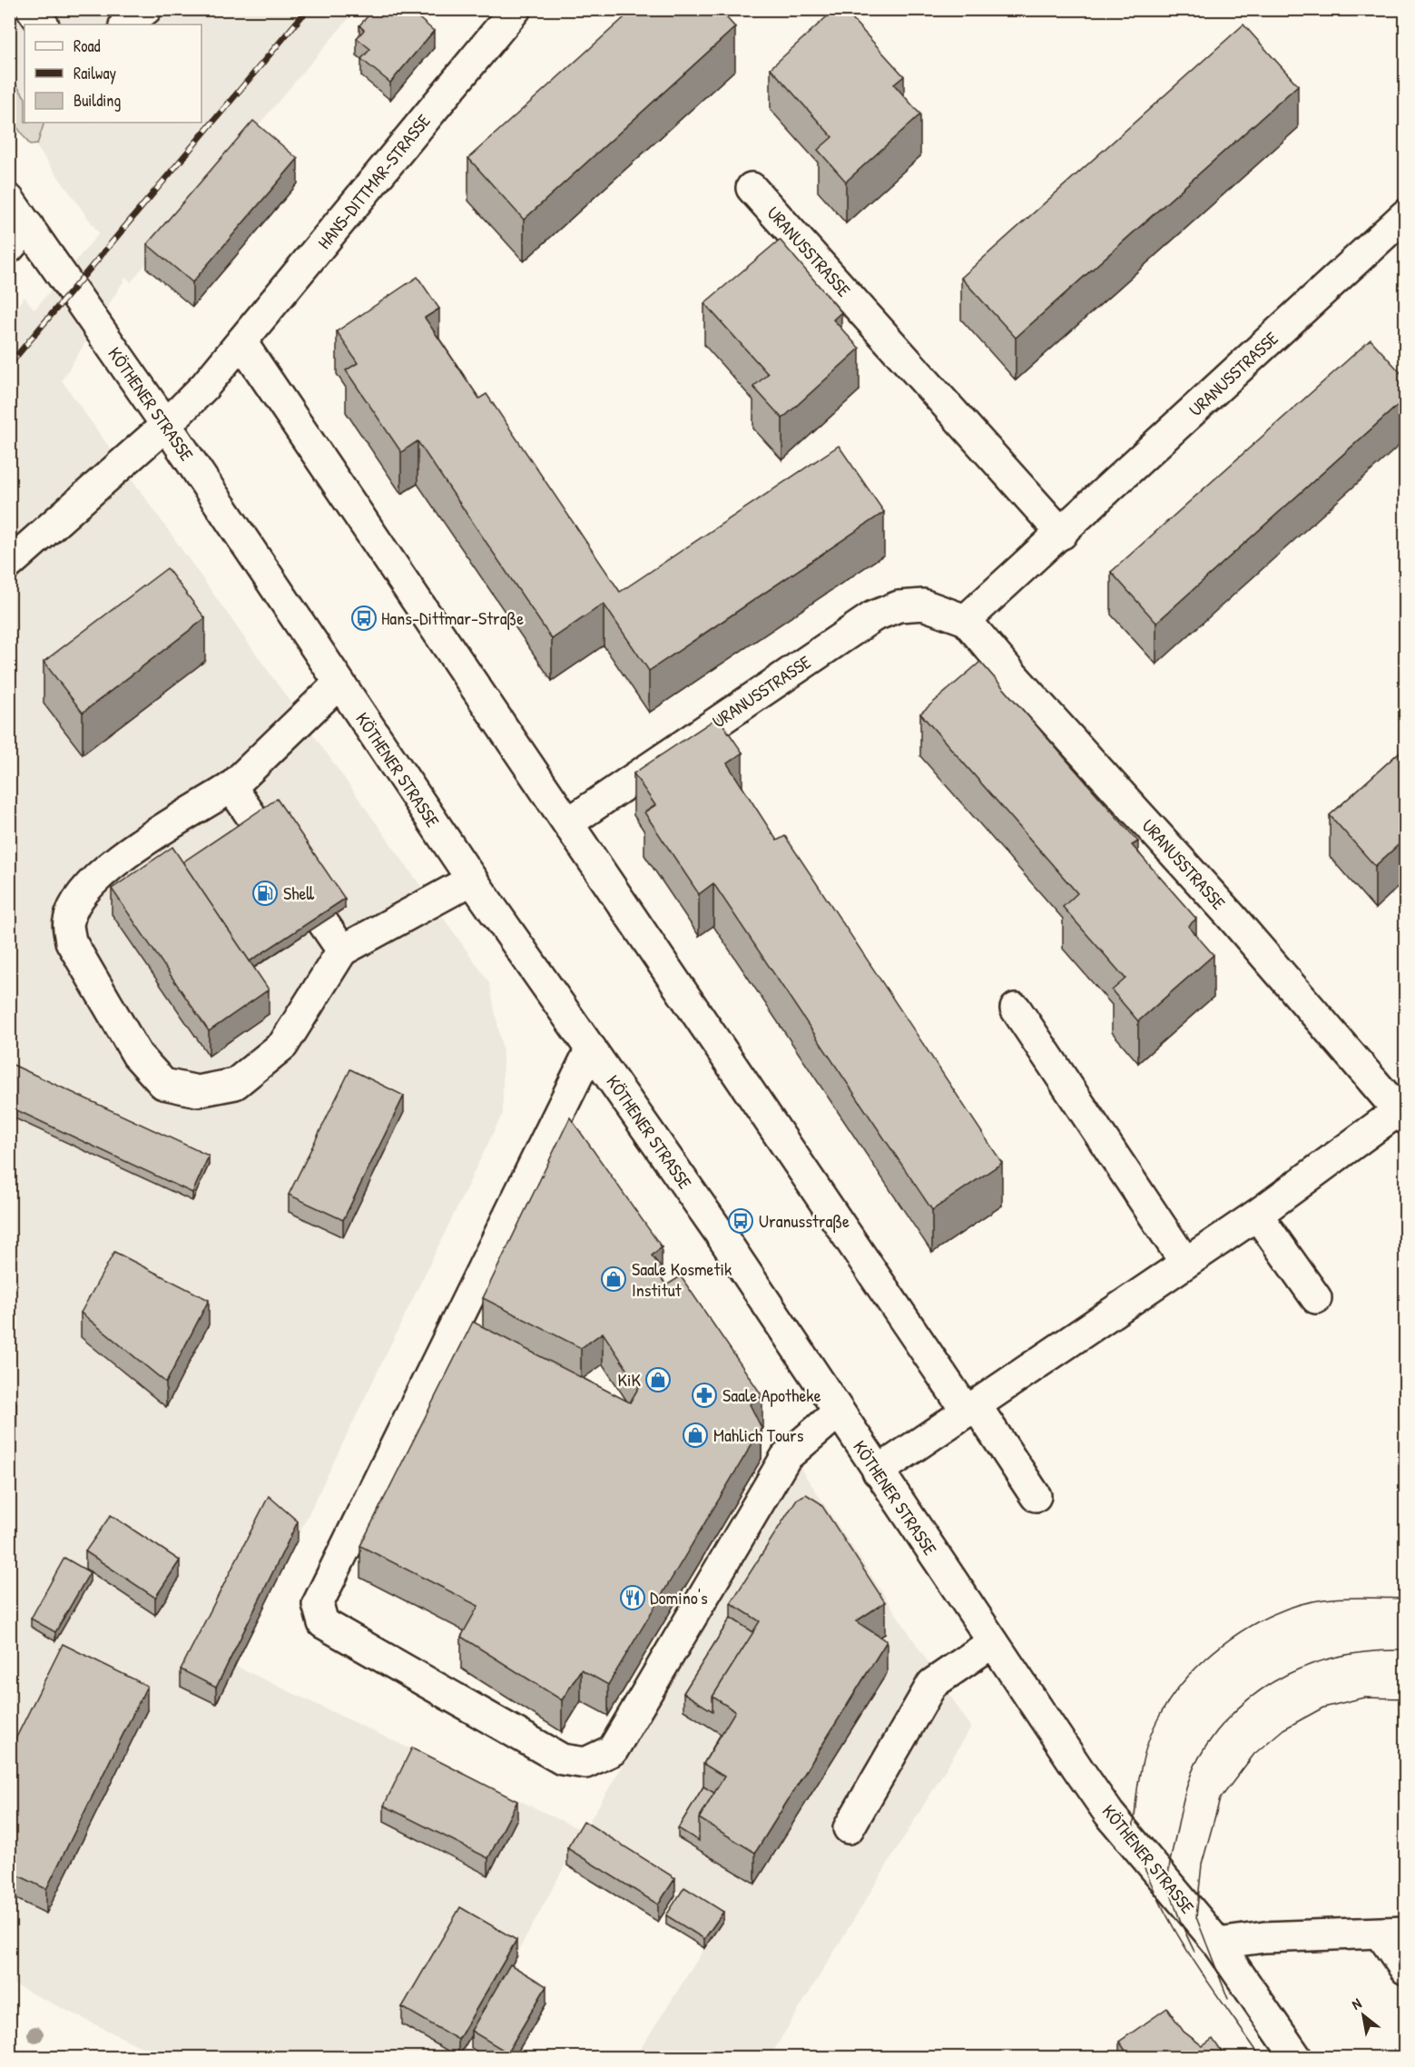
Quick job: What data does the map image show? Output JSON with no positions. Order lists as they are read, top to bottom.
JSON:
{
  "streets": {
    "street": ["HANS-DITTMAR-STRASSE", "URANUSSTRASSE", "KÖTHENER STRASSE"]
  },
  "crossings": [
    ["HANS-DITTMAR-STRASSE", "KÖTHENER STRASSE"],
    ["URANUSSTRASSE", "KÖTHENER STRASSE"]
  ],
  "places": {
    "bus stop": ["Hans-Dittmar-Straße", "Uranusstraße"],
    "fuel station": ["Shell"],
    "shop": ["Saale Kosmetik Institut", "KiK", "Mahlich Tours"],
    "pharmacy": ["Saale Apotheke"],
    "restaurant": ["Domino's"]
  },
  "legend": ["Road", "Railway", "Building"],
  "north": "top left"
}
